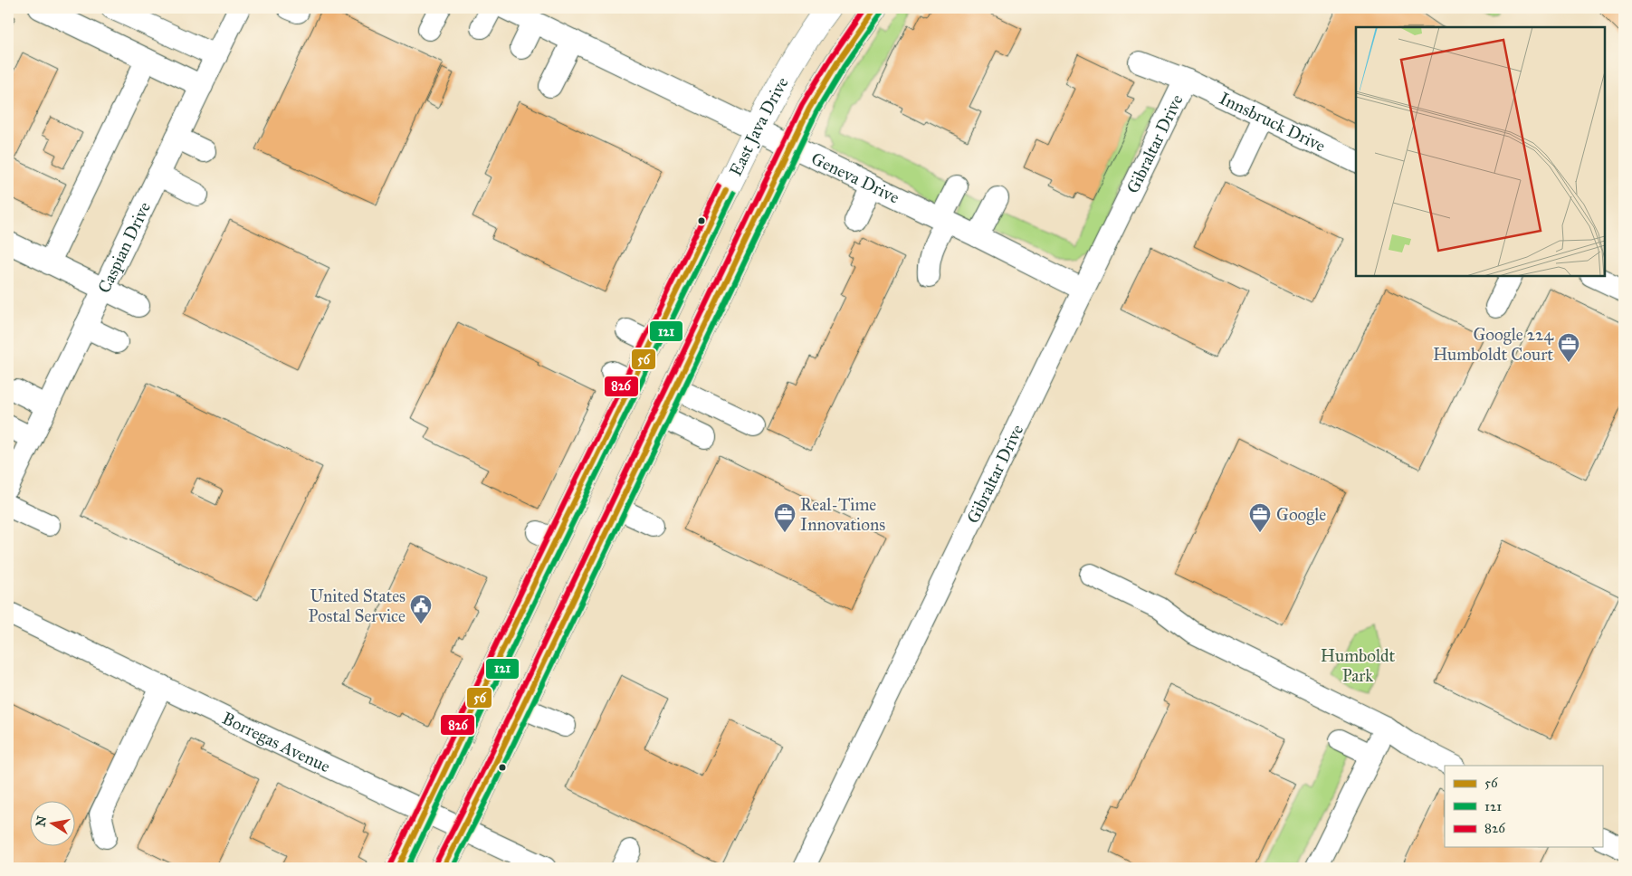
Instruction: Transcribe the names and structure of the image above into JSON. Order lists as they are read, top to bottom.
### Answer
{
  "streets": {
    "main road": ["East Java Drive"],
    "street": [
      "Innsbruck Drive",
      "Gibraltar Drive",
      "Geneva Drive",
      "Caspian Drive",
      "Borregas Avenue"
    ]
  },
  "crossings": [
    ["Innsbruck Drive", "Gibraltar Drive"],
    ["East Java Drive", "Geneva Drive"],
    ["East Java Drive", "Borregas Avenue"],
    ["Gibraltar Drive", "Geneva Drive"]
  ],
  "parks": ["Humboldt Park"],
  "places": {
    "office": ["Google 224 Humboldt Court", "Real-Time Innovations", "Google"],
    "public building": ["United States Postal Service"]
  },
  "lines": ["transit line 56", "transit line 826", "transit line 121"],
  "legend": ["56", "121", "826"],
  "north": "left"
}
